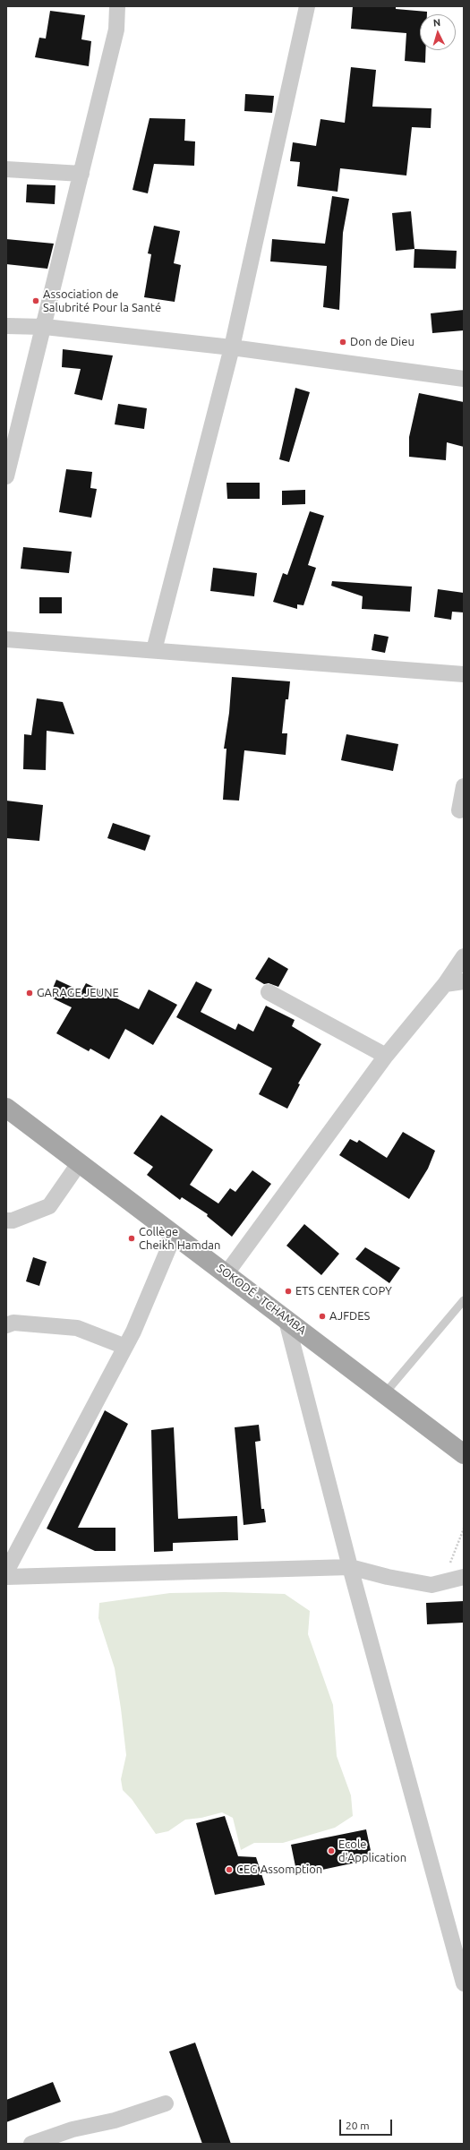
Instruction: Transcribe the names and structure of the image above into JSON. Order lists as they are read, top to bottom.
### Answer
{
  "streets": {
    "main road": ["SOKODÉ - TCHAMBA"]
  },
  "places": [
    "Association de Salubrité Pour la Santé",
    "Don de Dieu",
    "GARAGE JEUNE",
    "Collège Cheikh Hamdan",
    "ETS CENTER COPY",
    "AJFDES",
    "Ecole d'Application",
    "CEG Assomption"
  ],
  "scale_bar": "20 m",
  "north": "top"
}
